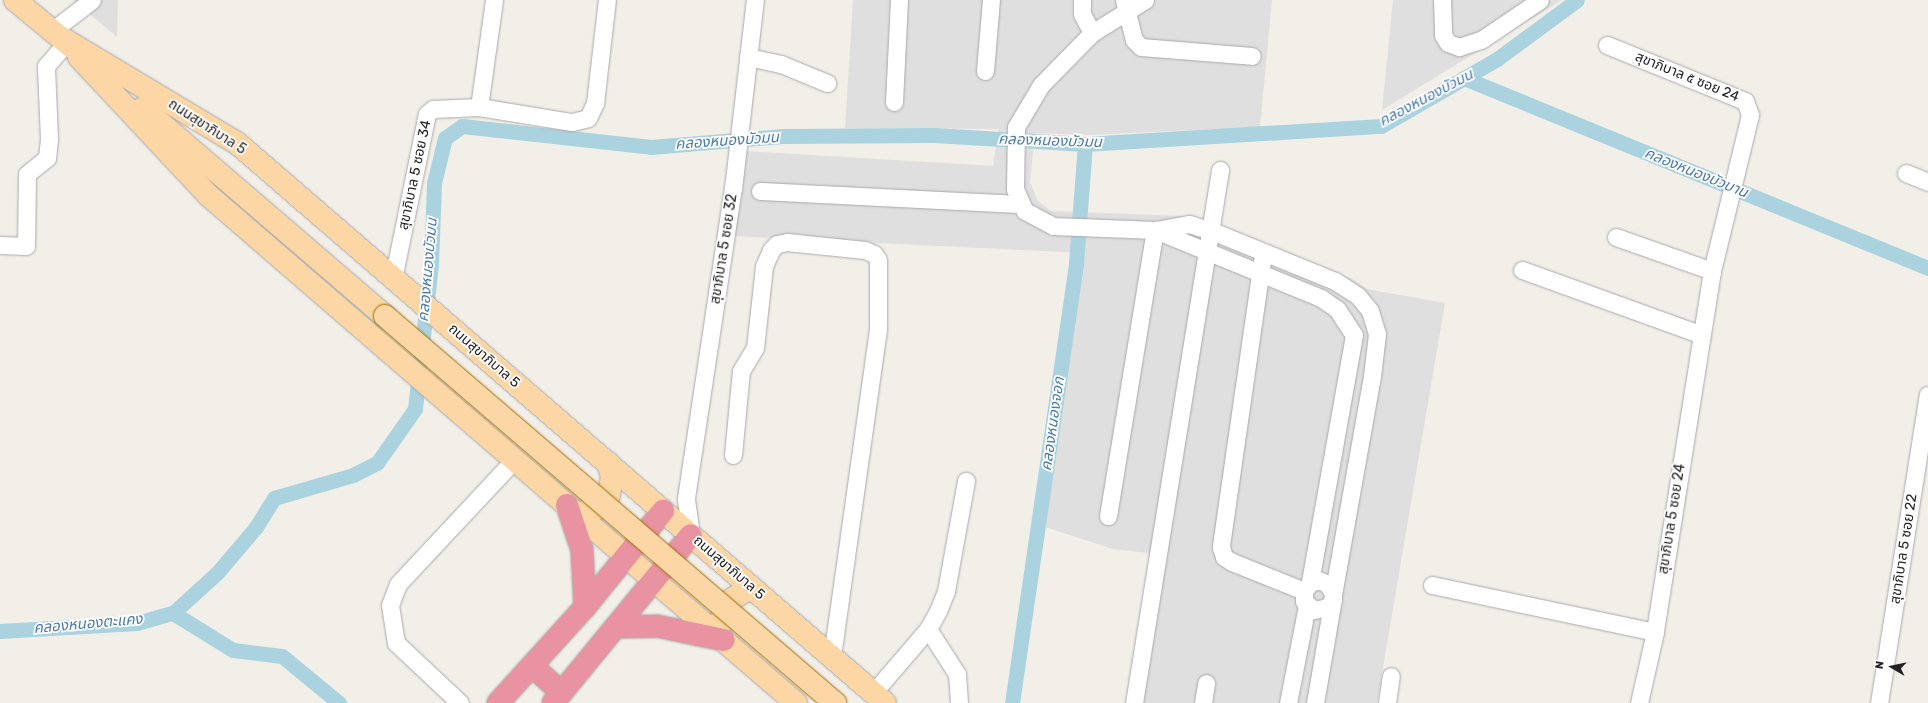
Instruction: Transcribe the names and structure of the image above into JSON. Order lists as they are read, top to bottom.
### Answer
{
  "streets": {
    "main road": ["ถนนสุขาภิบาล 5"],
    "street": [
      "สุขาภิบาล ๕ ซอย 24",
      "สุขาภิบาล 5 ซอย 34",
      "สุขาภิบาล 5 ซอย 32",
      "สุขาภิบาล 5 ซอย 24",
      "สุขาภิบาล 5 ซอย 22"
    ]
  },
  "crossings": [
    ["สุขาภิบาล ๕ ซอย 24", "สุขาภิบาล 5 ซอย 24"],
    ["ถนนสุขาภิบาล 5", "สุขาภิบาล 5 ซอย 34"],
    ["ถนนสุขาภิบาล 5", "สุขาภิบาล 5 ซอย 32"]
  ],
  "water": [
    "คลองหนองบัวมน",
    "คลองหนองบัวบาน",
    "คลองหนองจอก",
    "คลองหนองตะแคง"
  ],
  "north": "left"
}
